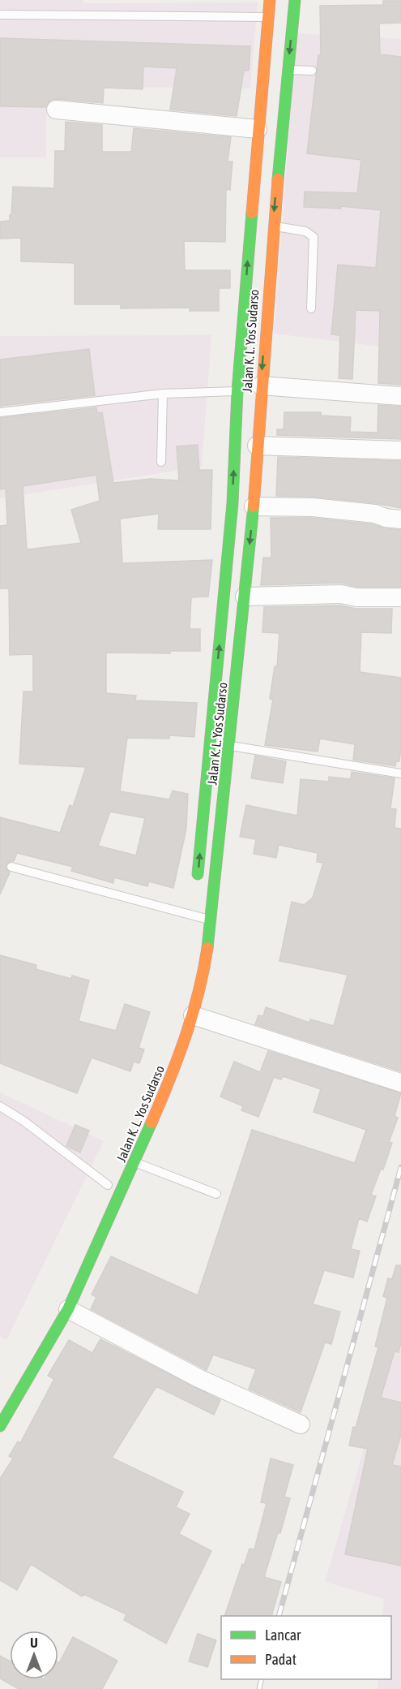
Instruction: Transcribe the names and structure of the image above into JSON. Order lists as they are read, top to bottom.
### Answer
{
  "streets": {
    "highway": ["Jalan K. L. Yos Sudarso"]
  },
  "legend": ["Lancar", "Padat"],
  "north": "top"
}
